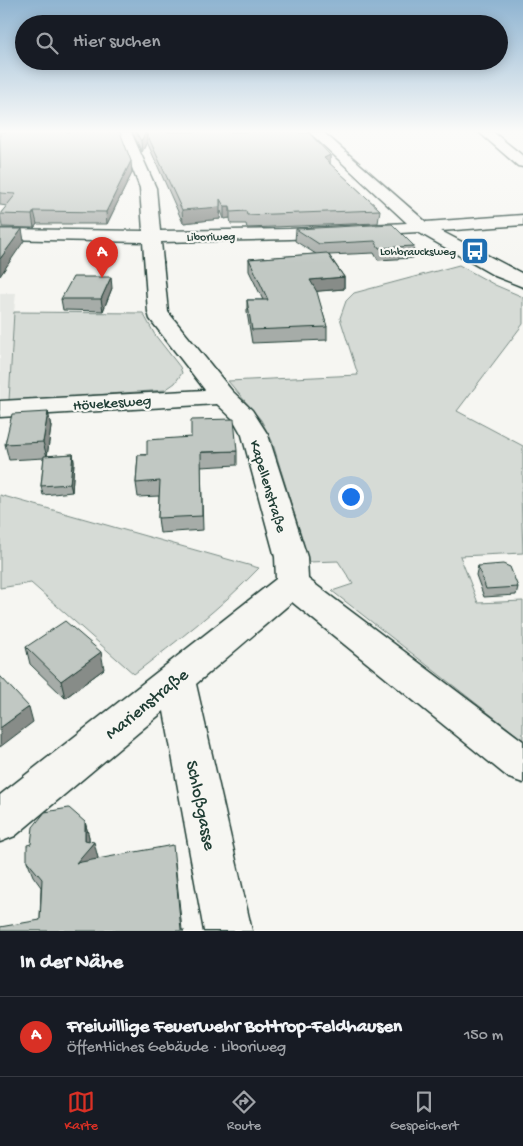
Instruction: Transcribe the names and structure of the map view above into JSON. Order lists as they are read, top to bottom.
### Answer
{
  "streets": {
    "street": [
      "Liboriweg",
      "Hövekesweg",
      "Kapellenstraße",
      "Marienstraße",
      "Schloßgasse"
    ]
  },
  "crossings": [
    ["Liboriweg", "Kapellenstraße"],
    ["Hövekesweg", "Kapellenstraße"],
    ["Kapellenstraße", "Marienstraße"],
    ["Marienstraße", "Schloßgasse"]
  ],
  "places": {
    "bus stop": ["Lohbraucksweg"]
  },
  "page": {
    "search": "Hier suchen",
    "pins": "A",
    "heading": "In der Nähe",
    "list": [
      {
        "mark": "A",
        "name": "Freiwillige Feuerwehr Bottrop-Feldhausen",
        "note": "Öffentliches Gebäude · Liboriweg",
        "value": "150 m"
      }
    ],
    "nav": ["Karte", "Route", "Gespeichert"]
  }
}
